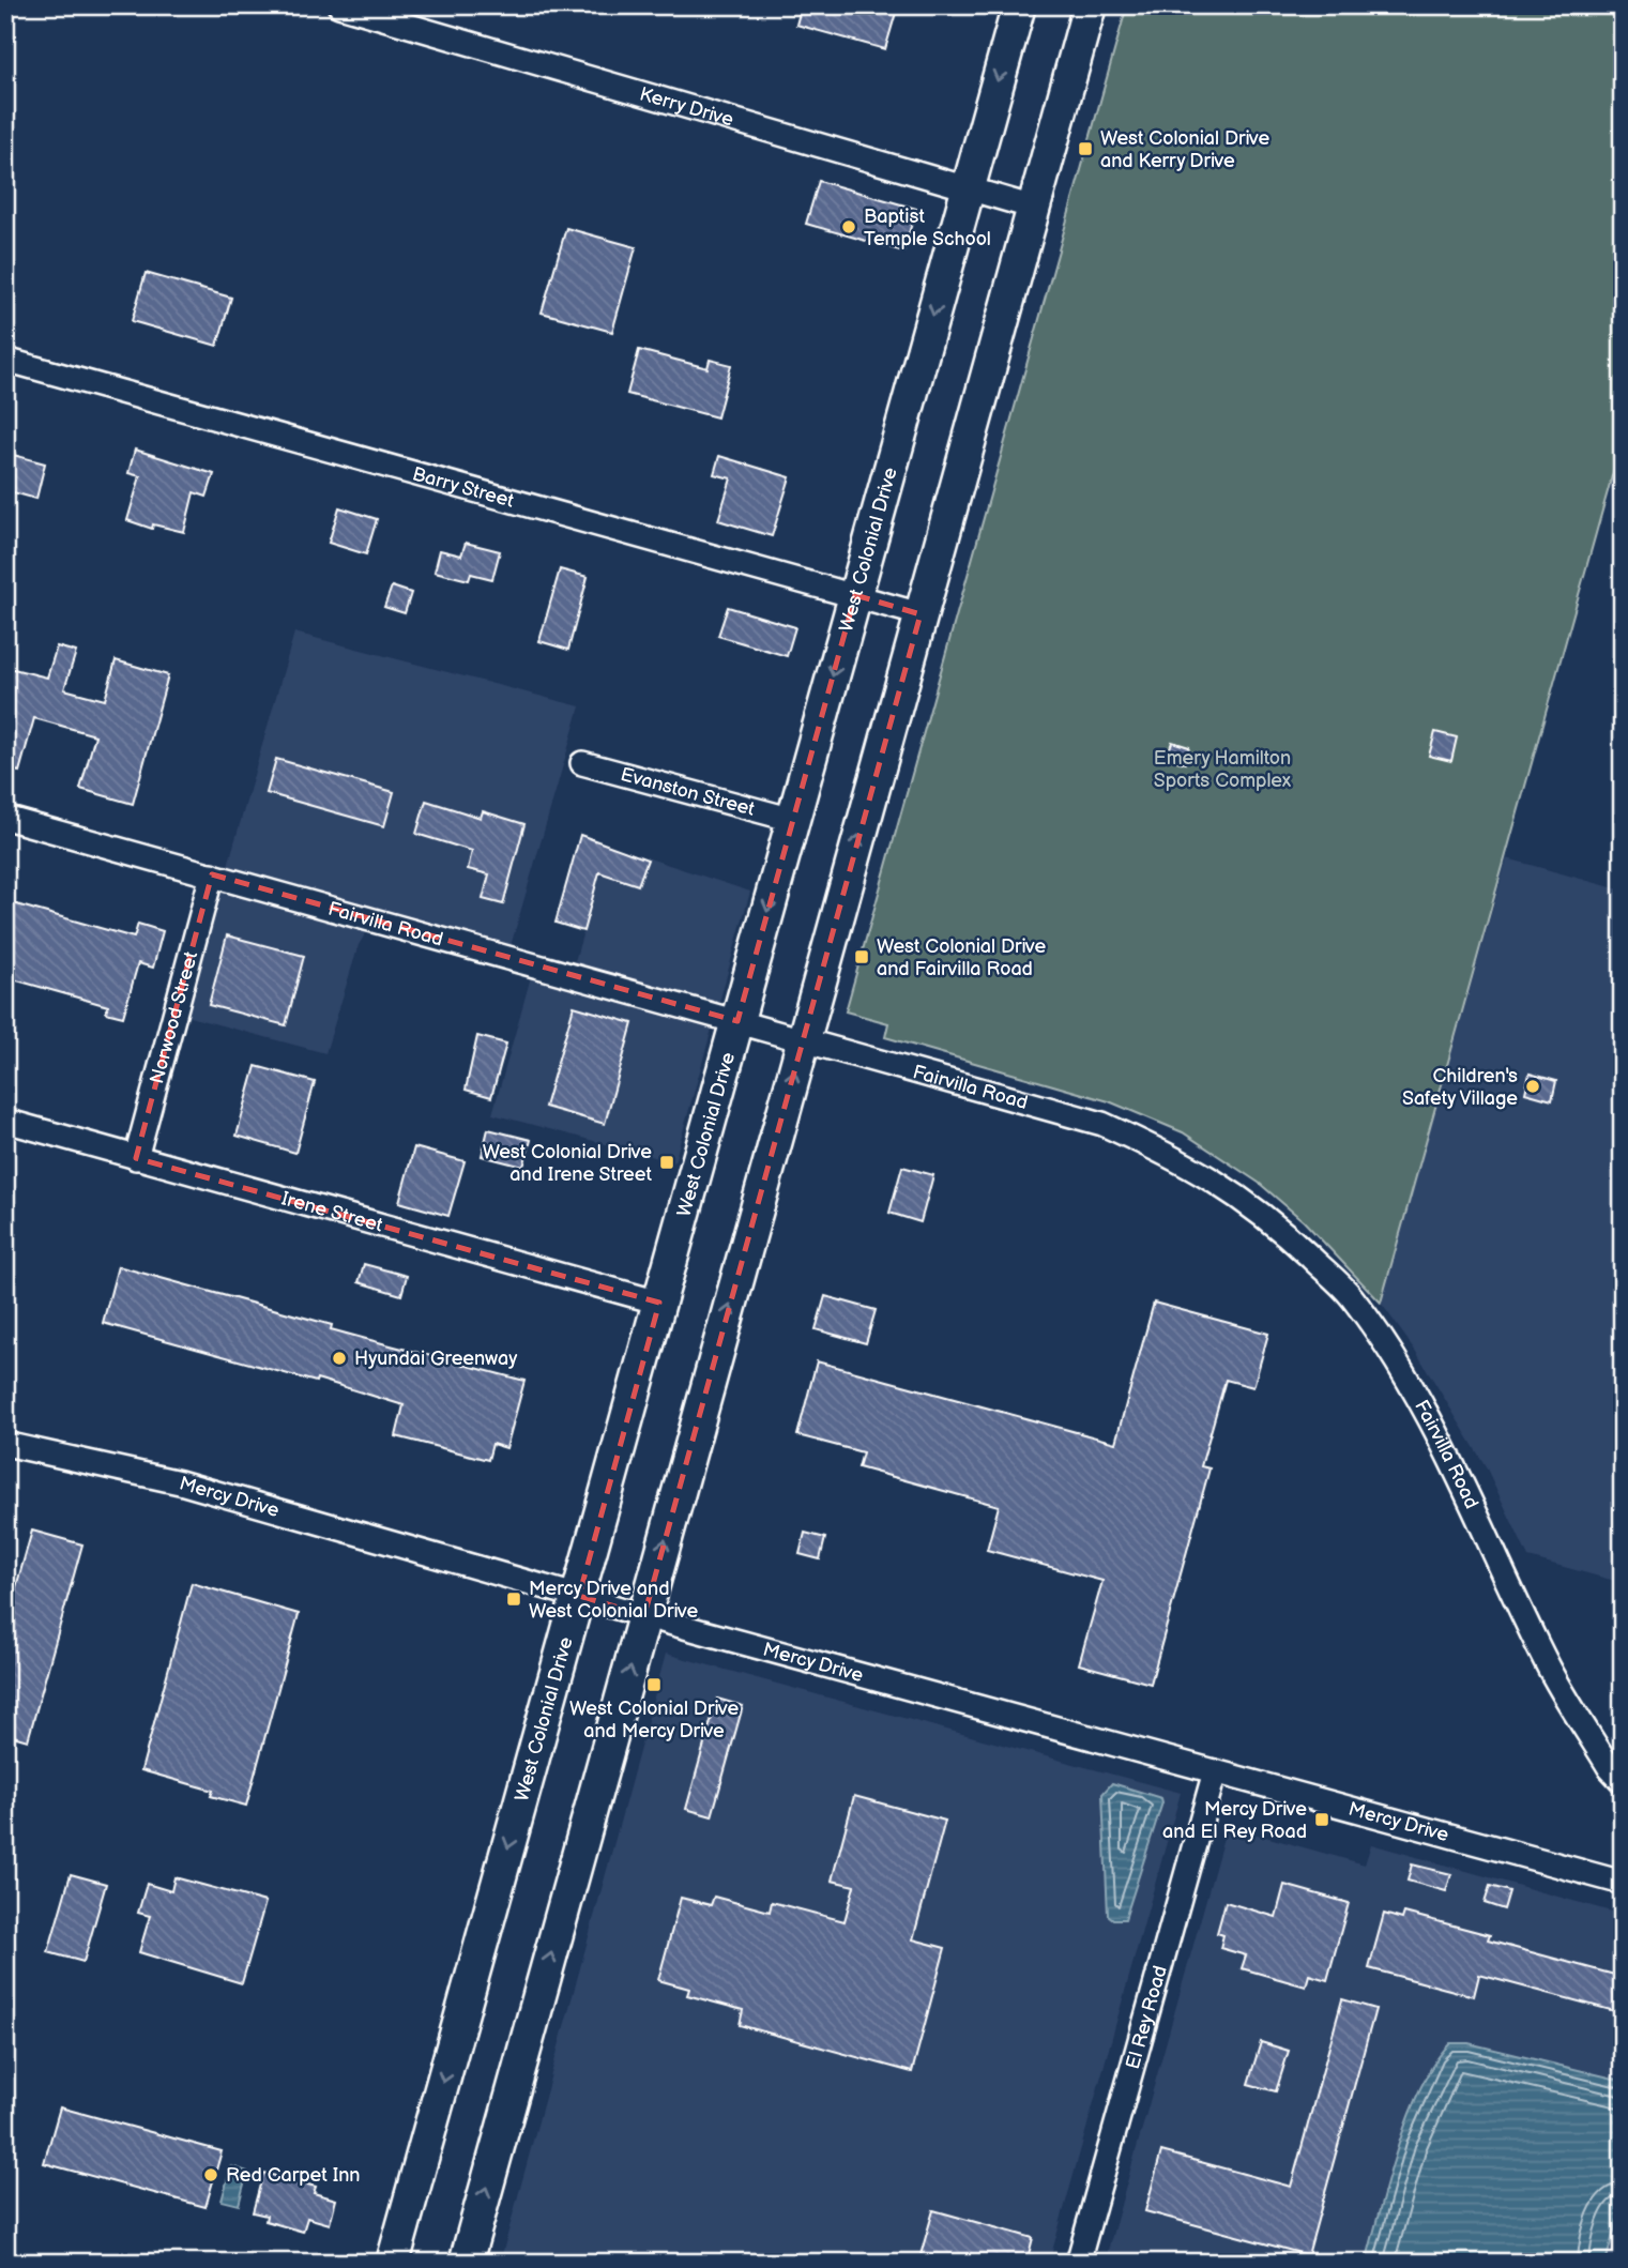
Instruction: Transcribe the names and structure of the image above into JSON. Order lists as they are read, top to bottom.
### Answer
{
  "streets": {
    "highway": ["West Colonial Drive"],
    "street": [
      "Kerry Drive",
      "Barry Street",
      "Evanston Street",
      "Fairvilla Road",
      "Norwood Street",
      "Irene Street",
      "Mercy Drive",
      "El Rey Road"
    ]
  },
  "crossings": [
    ["Kerry Drive", "West Colonial Drive"],
    ["Barry Street", "West Colonial Drive"],
    ["West Colonial Drive", "Evanston Street"],
    ["West Colonial Drive", "Fairvilla Road"],
    ["West Colonial Drive", "Irene Street"],
    ["West Colonial Drive", "Mercy Drive"],
    ["Fairvilla Road", "Norwood Street"],
    ["Norwood Street", "Irene Street"],
    ["Mercy Drive", "El Rey Road"]
  ],
  "parks": ["Emery Hamilton Sports Complex"],
  "places": {
    "transit": [
      "West Colonial Drive and Kerry Drive",
      "West Colonial Drive and Fairvilla Road",
      "West Colonial Drive and Irene Street",
      "Mercy Drive and West Colonial Drive",
      "West Colonial Drive and Mercy Drive",
      "Mercy Drive and El Rey Road"
    ],
    "other": [
      "Baptist Temple School",
      "Children's Safety Village",
      "Hyundai Greenway",
      "Red Carpet Inn"
    ]
  }
}
